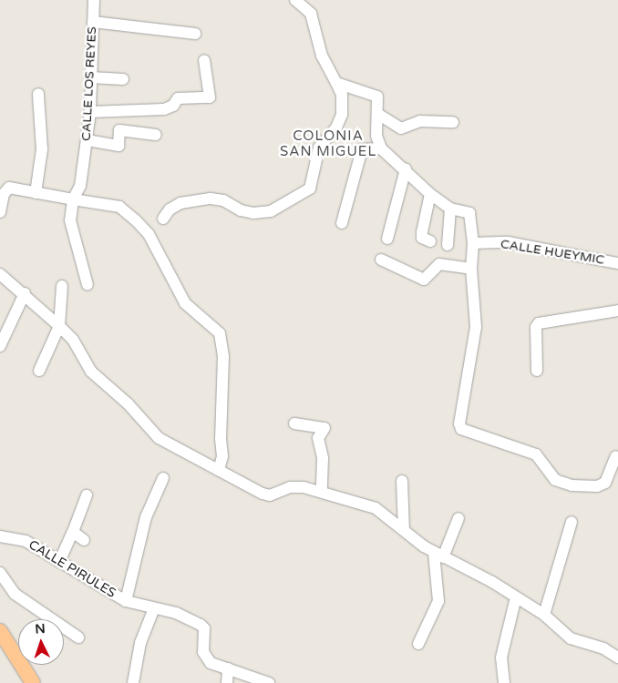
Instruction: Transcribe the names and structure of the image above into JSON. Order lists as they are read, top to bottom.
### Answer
{
  "streets": {
    "street": ["CALLE LOS REYES", "CALLE HUEYMIC", "CALLE PIRULES"]
  },
  "districts": ["COLONIA SAN MIGUEL"],
  "north": "top"
}
